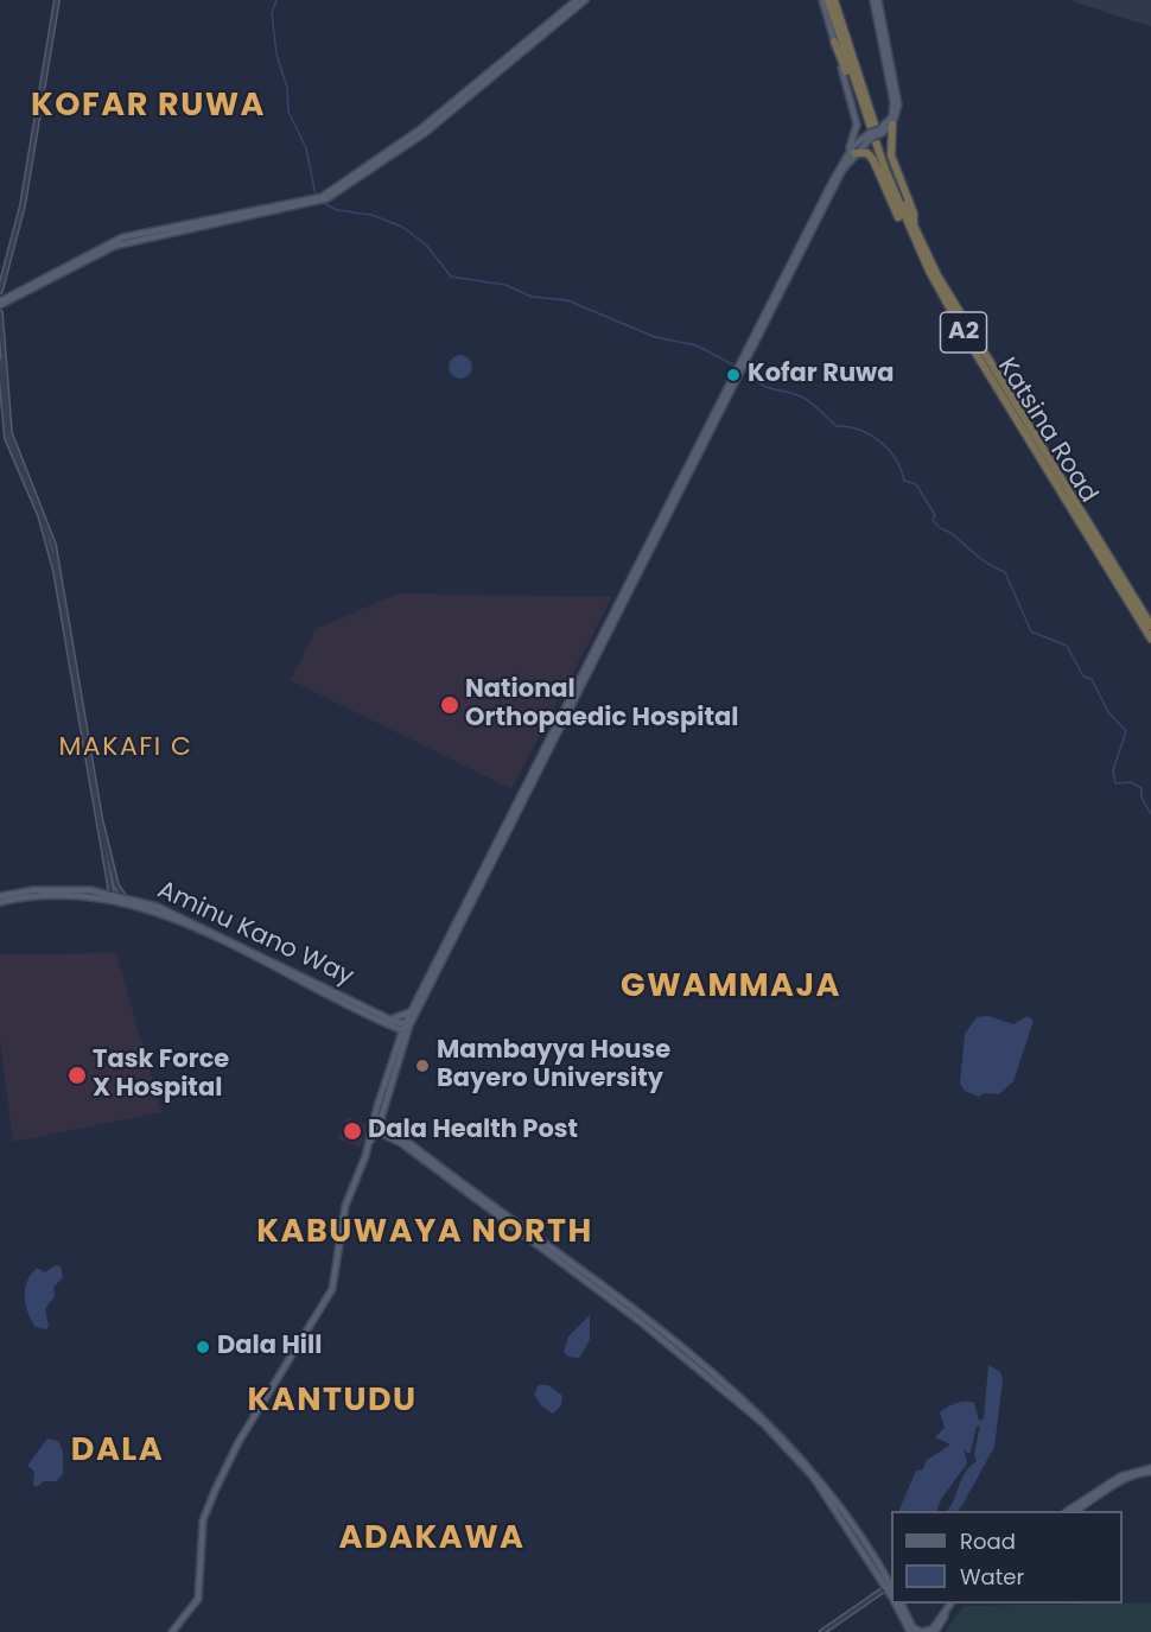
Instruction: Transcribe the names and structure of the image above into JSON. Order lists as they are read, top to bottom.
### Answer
{
  "streets": {
    "highway": ["A2", "Katsina Road"],
    "main road": ["Aminu Kano Way"]
  },
  "districts": [
    "KOFAR RUWA",
    "MAKAFI C",
    "GWAMMAJA",
    "KABUWAYA NORTH",
    "KANTUDU",
    "DALA",
    "ADAKAWA"
  ],
  "places": [
    "Kofar Ruwa",
    "National Orthopaedic Hospital",
    "Mambayya House Bayero University",
    "Task Force X Hospital",
    "Dala Health Post",
    "Dala Hill"
  ],
  "legend": ["Road", "Water"]
}
